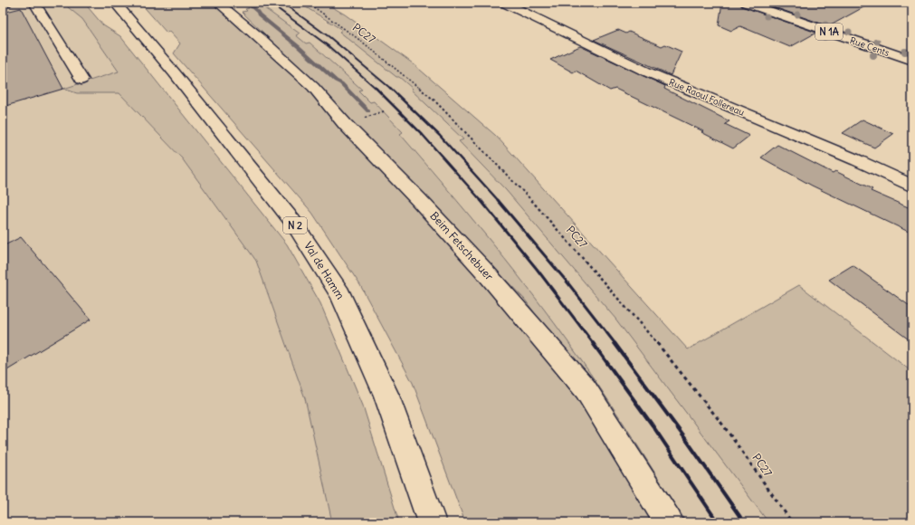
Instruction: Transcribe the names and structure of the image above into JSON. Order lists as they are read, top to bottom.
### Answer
{
  "streets": {
    "main road": [
      "N 1A",
      "Rue Cents",
      "Rue Raoul Follereau",
      "N 2",
      "Beim Fetschebuer",
      "Val de Hamm"
    ],
    "path": ["PC27"]
  }
}
